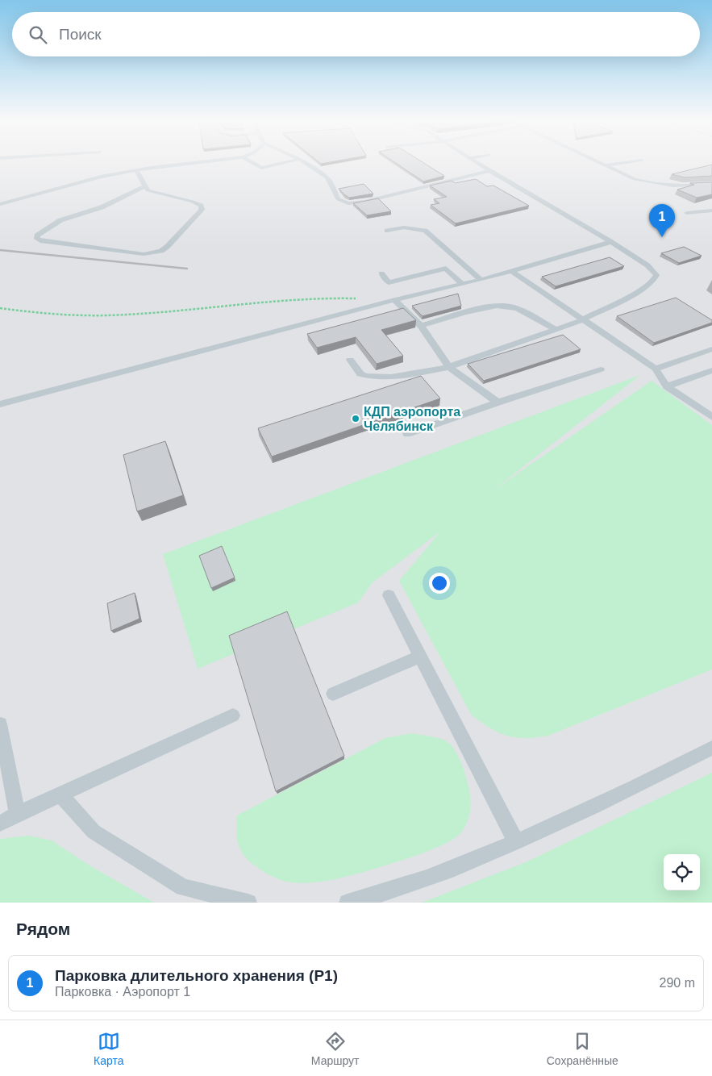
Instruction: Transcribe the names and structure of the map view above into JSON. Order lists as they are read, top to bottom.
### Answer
{
  "places": ["КДП аэропорта Челябинск"],
  "page": {
    "search": "Поиск",
    "pins": "1",
    "heading": "Рядом",
    "list": [
      {
        "mark": "1",
        "name": "Парковка длительного хранения (P1)",
        "note": "Парковка · Аэропорт 1",
        "value": "290 m"
      }
    ],
    "nav": ["Карта", "Маршрут", "Сохранённые"]
  }
}
